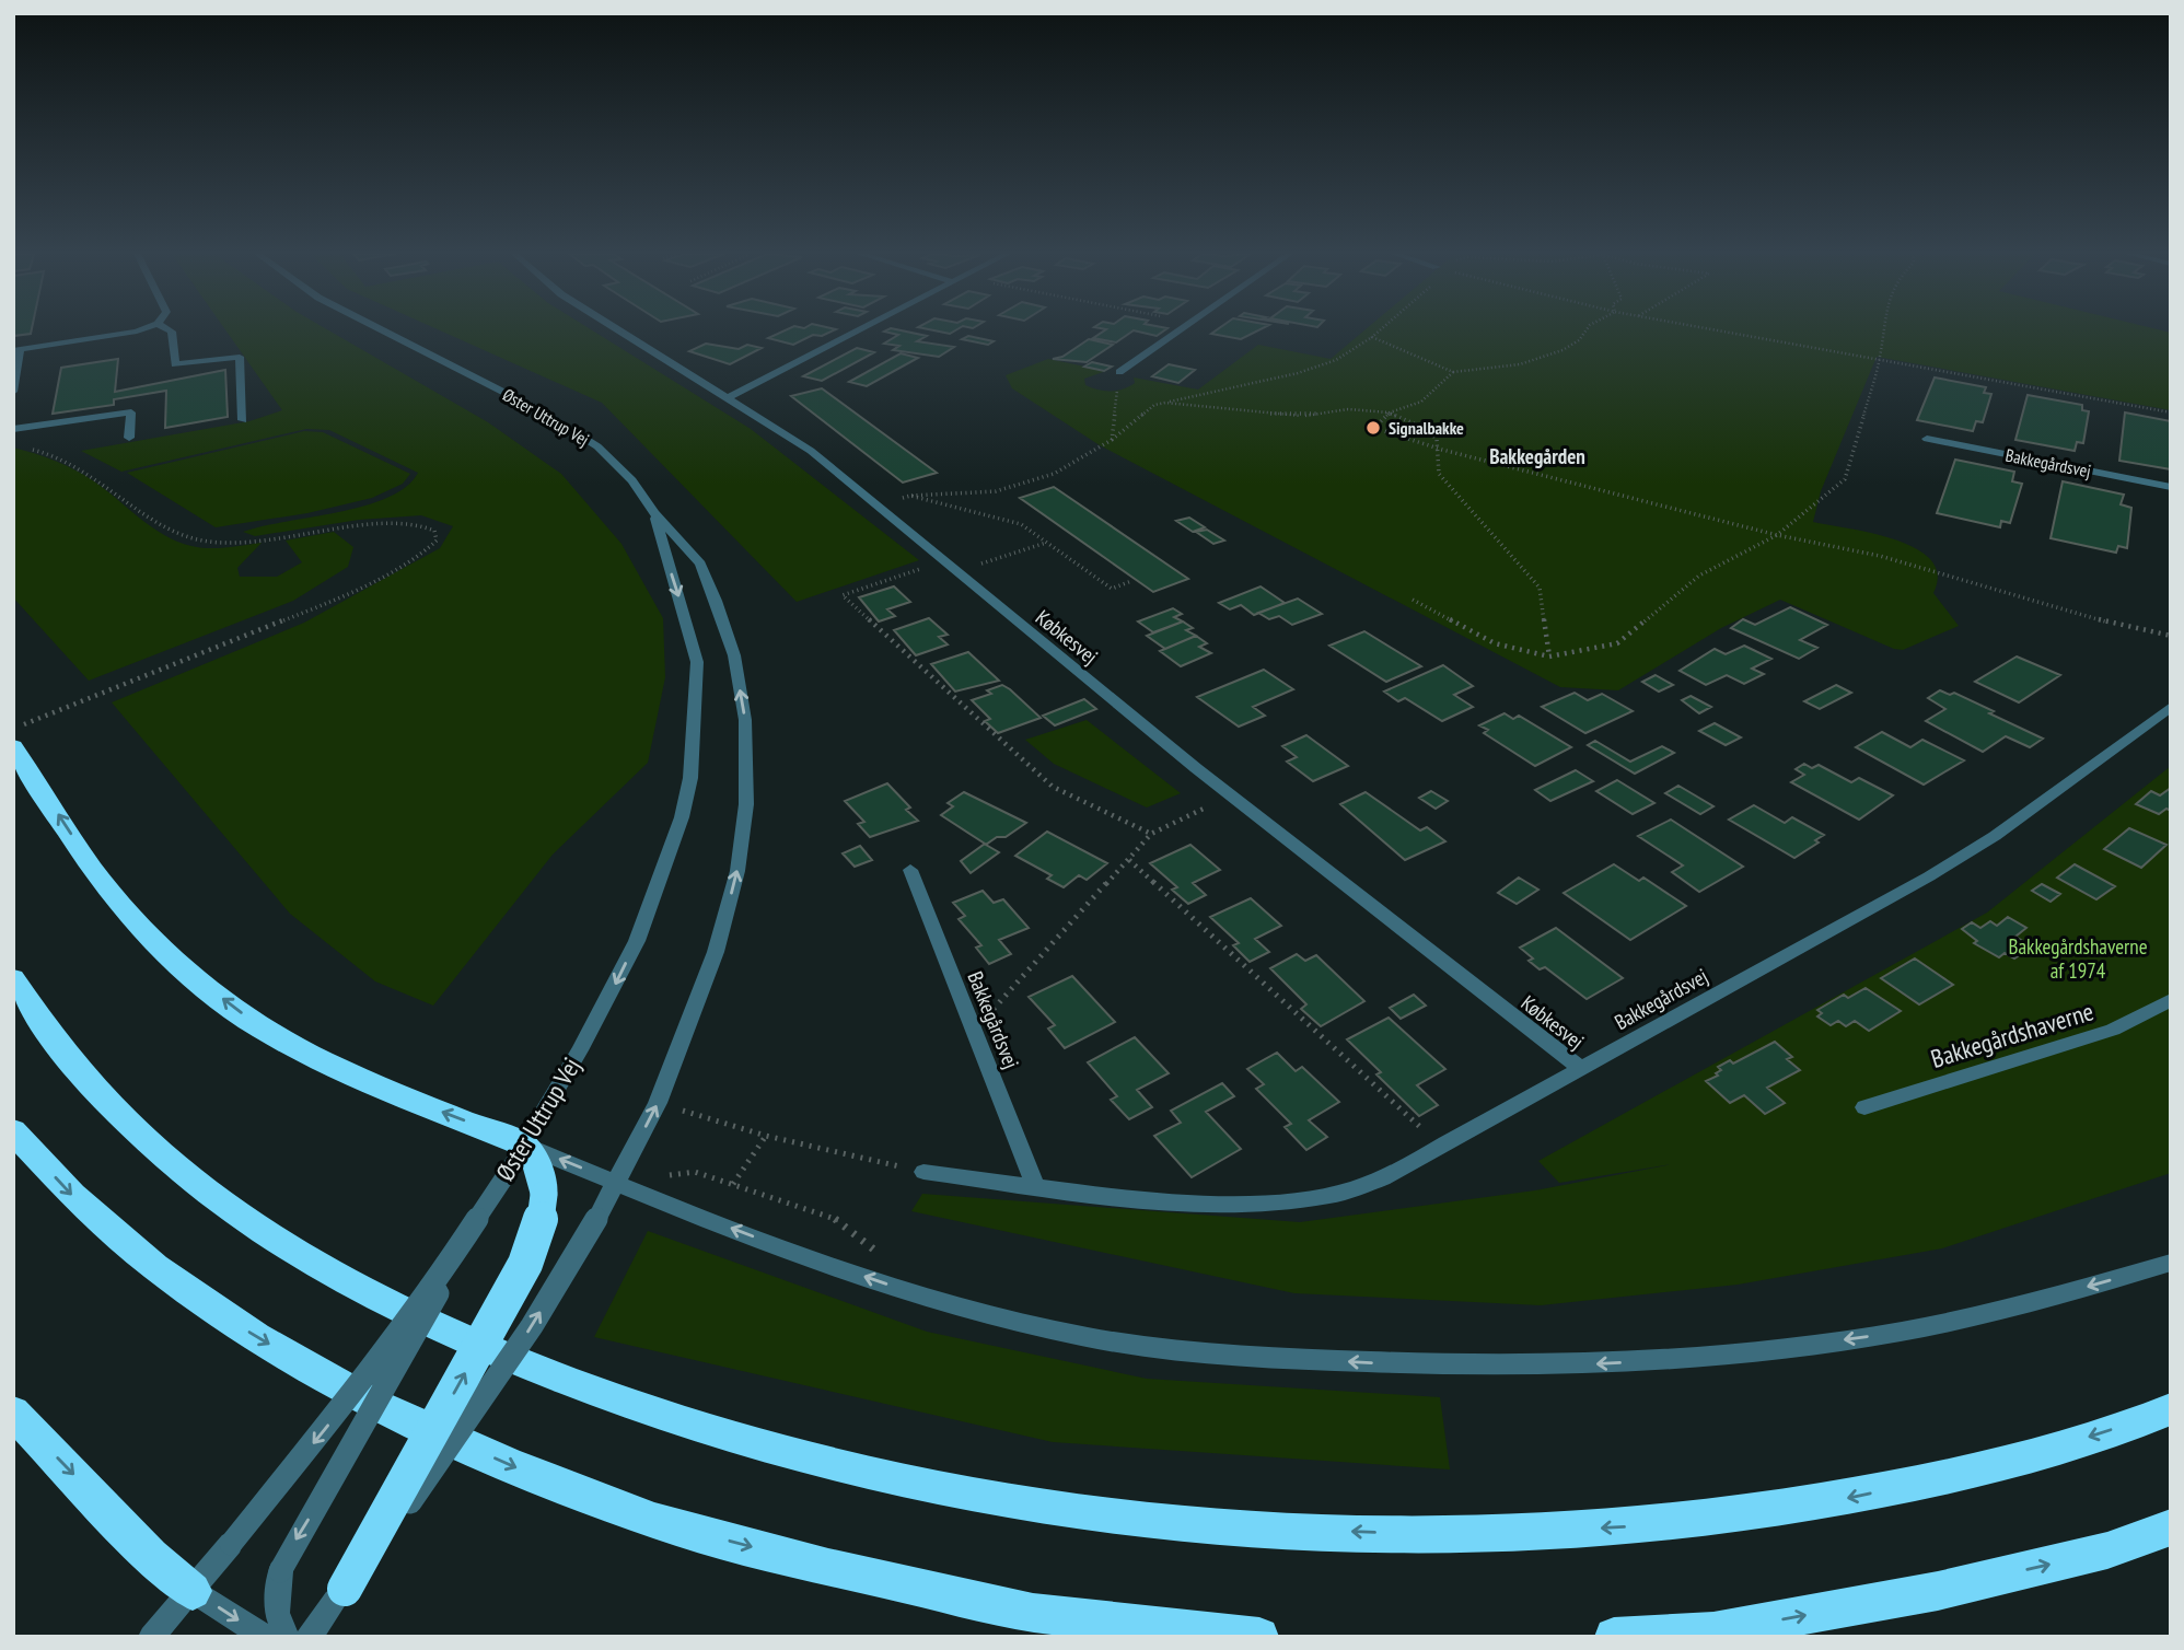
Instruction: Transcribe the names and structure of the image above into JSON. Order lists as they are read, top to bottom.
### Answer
{
  "streets": {
    "street": [
      "Øster Uttrup Vej",
      "Bakkegårdsvej",
      "Købkesvej",
      "Bakkegårdshaverne"
    ]
  },
  "crossings": [
    ["Bakkegårdsvej", "Købkesvej"]
  ],
  "districts": ["Bakkegården"],
  "parks": ["Bakkegårdshaverne af 1974"],
  "places": ["Signalbakke"]
}
